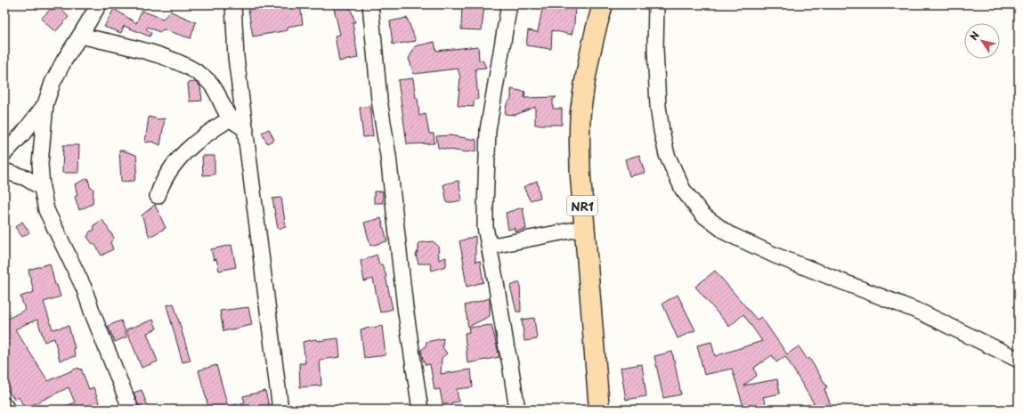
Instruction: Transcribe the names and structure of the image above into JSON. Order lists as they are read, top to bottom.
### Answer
{
  "streets": {
    "highway": ["NR1"]
  },
  "north": "top left"
}
